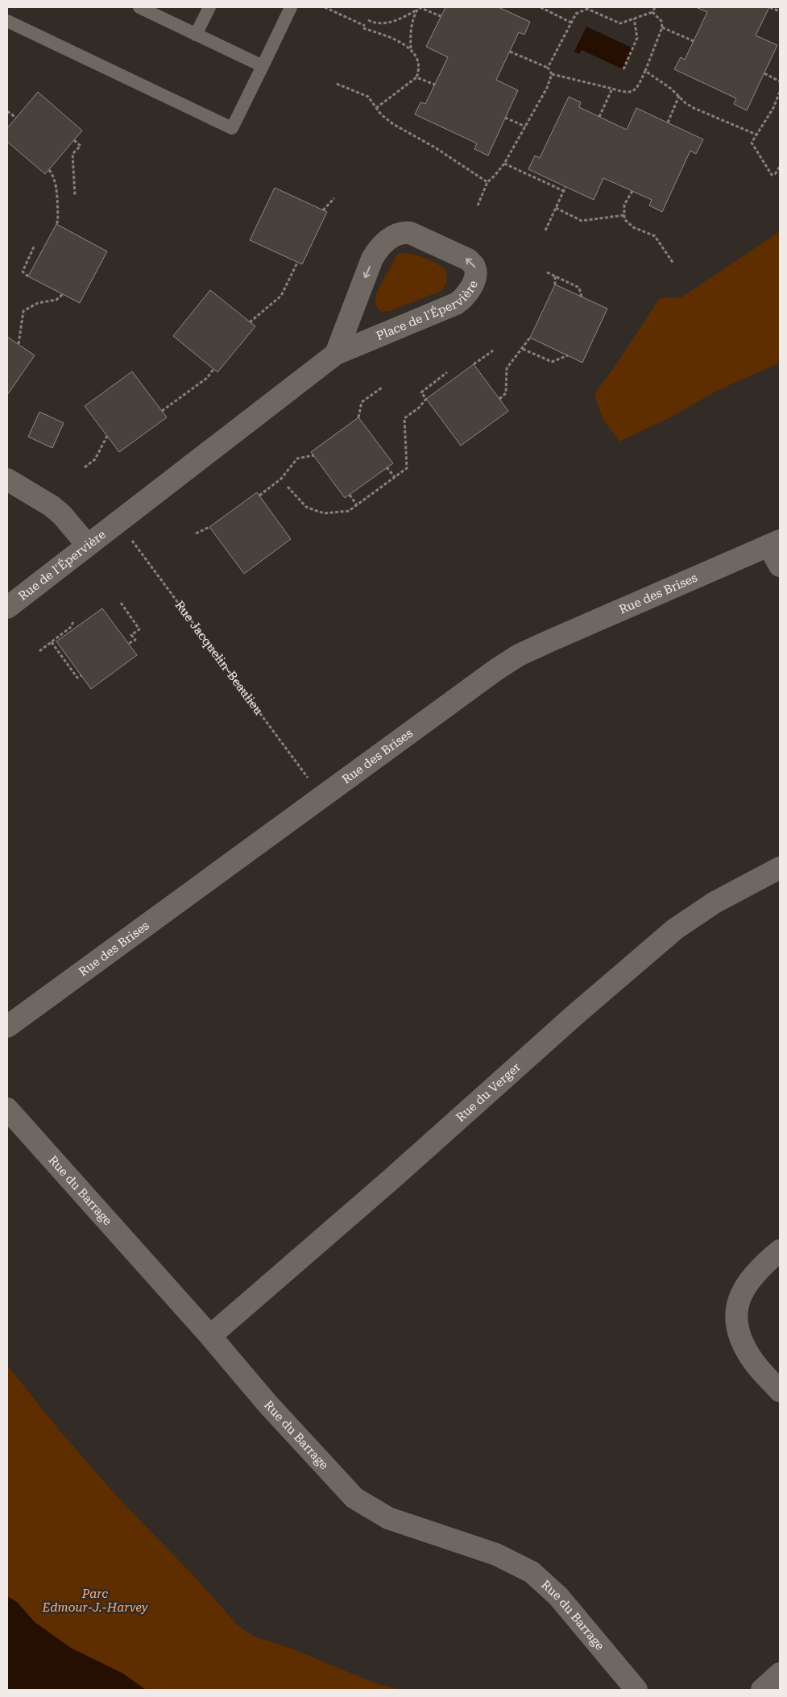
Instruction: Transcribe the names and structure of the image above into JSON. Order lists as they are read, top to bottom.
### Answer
{
  "streets": {
    "street": [
      "Place de l'Épervière",
      "Rue de l'Épervière",
      "Rue des Brises",
      "Rue du Verger",
      "Rue du Barrage"
    ],
    "path": ["Rue Jacquelin-Beaulieu"]
  },
  "crossings": [
    ["Place de l'Épervière", "Rue de l'Épervière"],
    ["Place de l'Épervière", "Rue Jacquelin-Beaulieu"],
    ["Rue de l'Épervière", "Rue Jacquelin-Beaulieu"],
    ["Rue du Verger", "Rue du Barrage"]
  ],
  "parks": ["Parc Edmour-J.-Harvey"]
}
